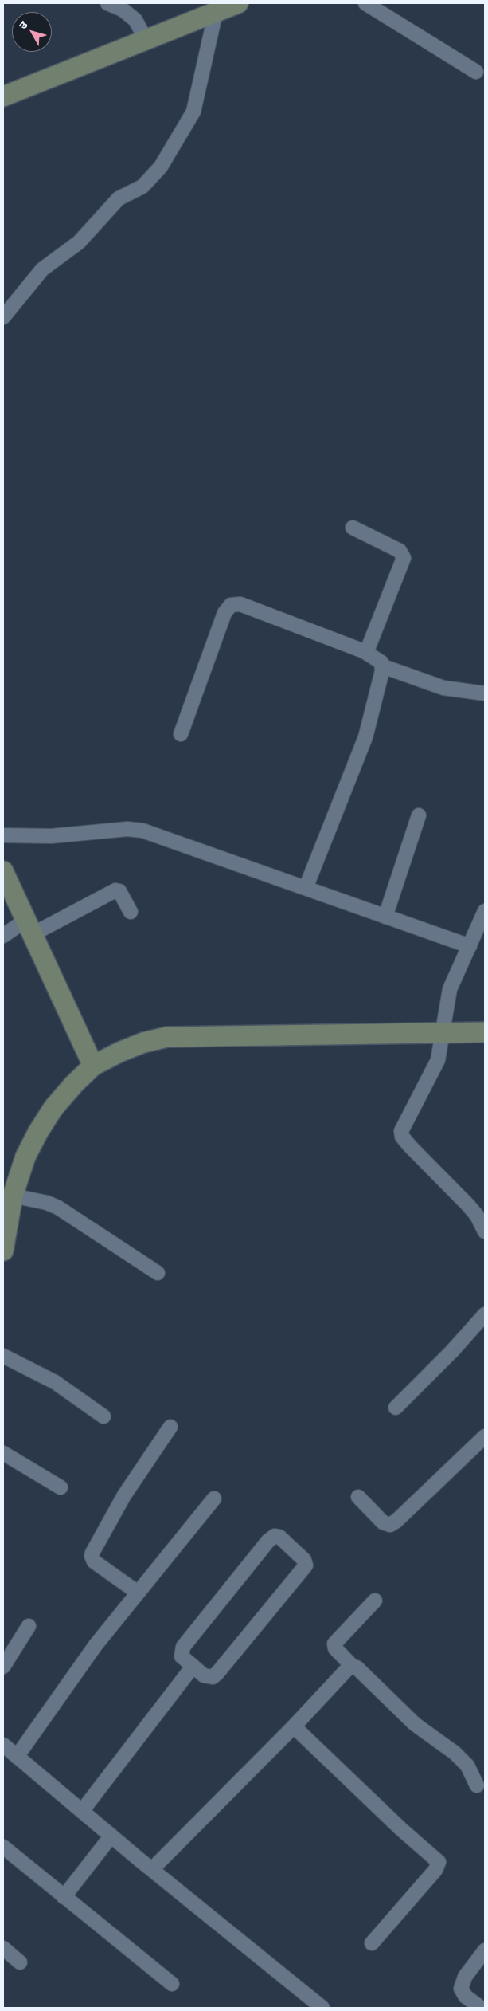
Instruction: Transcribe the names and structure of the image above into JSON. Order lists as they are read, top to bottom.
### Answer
{
  "north": "top left"
}
